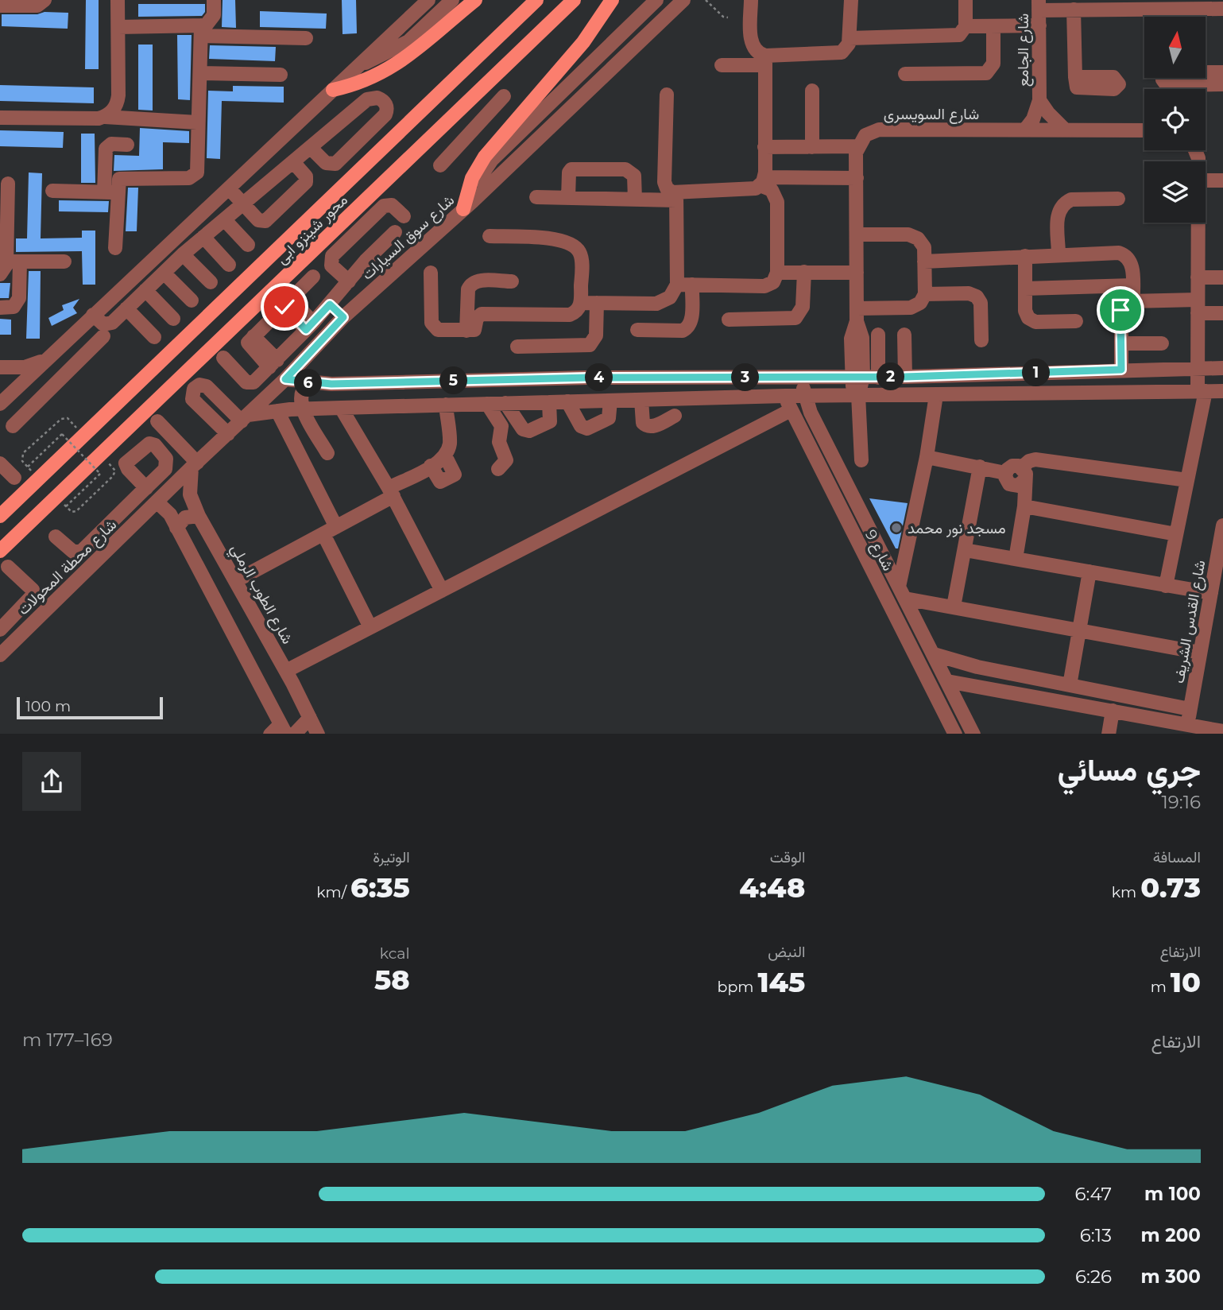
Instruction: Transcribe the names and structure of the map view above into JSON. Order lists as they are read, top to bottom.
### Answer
{
  "streets": {
    "main road": ["محور شينزو ابى"],
    "street": [
      "شارع الجامع",
      "شارع السويسرى",
      "شارع سوق السيارات",
      "شارع 9",
      "شارع محطة المحولات",
      "شارع الطوب الرملي",
      "شارع القدس الشريف"
    ]
  },
  "crossings": [
    ["شارع الجامع", "شارع السويسرى"],
    ["شارع سوق السيارات", "شارع محطة المحولات"],
    ["شارع سوق السيارات", "شارع الطوب الرملي"]
  ],
  "places": ["مسجد نور محمد"],
  "scale_bar": "100 m",
  "north": "top",
  "page": {
    "pins": [
      "1",
      "2",
      "3",
      "4",
      "5",
      "6"
    ],
    "scale": "100 m",
    "heading": ["جري مسائي", "19:16"],
    "stats": [
      ["المسافة", "0.73 km"],
      ["الوقت", "4:48"],
      ["الوتيرة", "6:35 /km"],
      ["الارتفاع", "10 m"],
      ["النبض", "145 bpm"],
      ["kcal", "58"]
    ],
    "chart": ["الارتفاع", "169–177 m"],
    "list": [
      {
        "name": "100 m",
        "note": "6:47"
      },
      {
        "name": "200 m",
        "note": "6:13"
      },
      {
        "name": "300 m",
        "note": "6:26"
      }
    ]
  }
}
